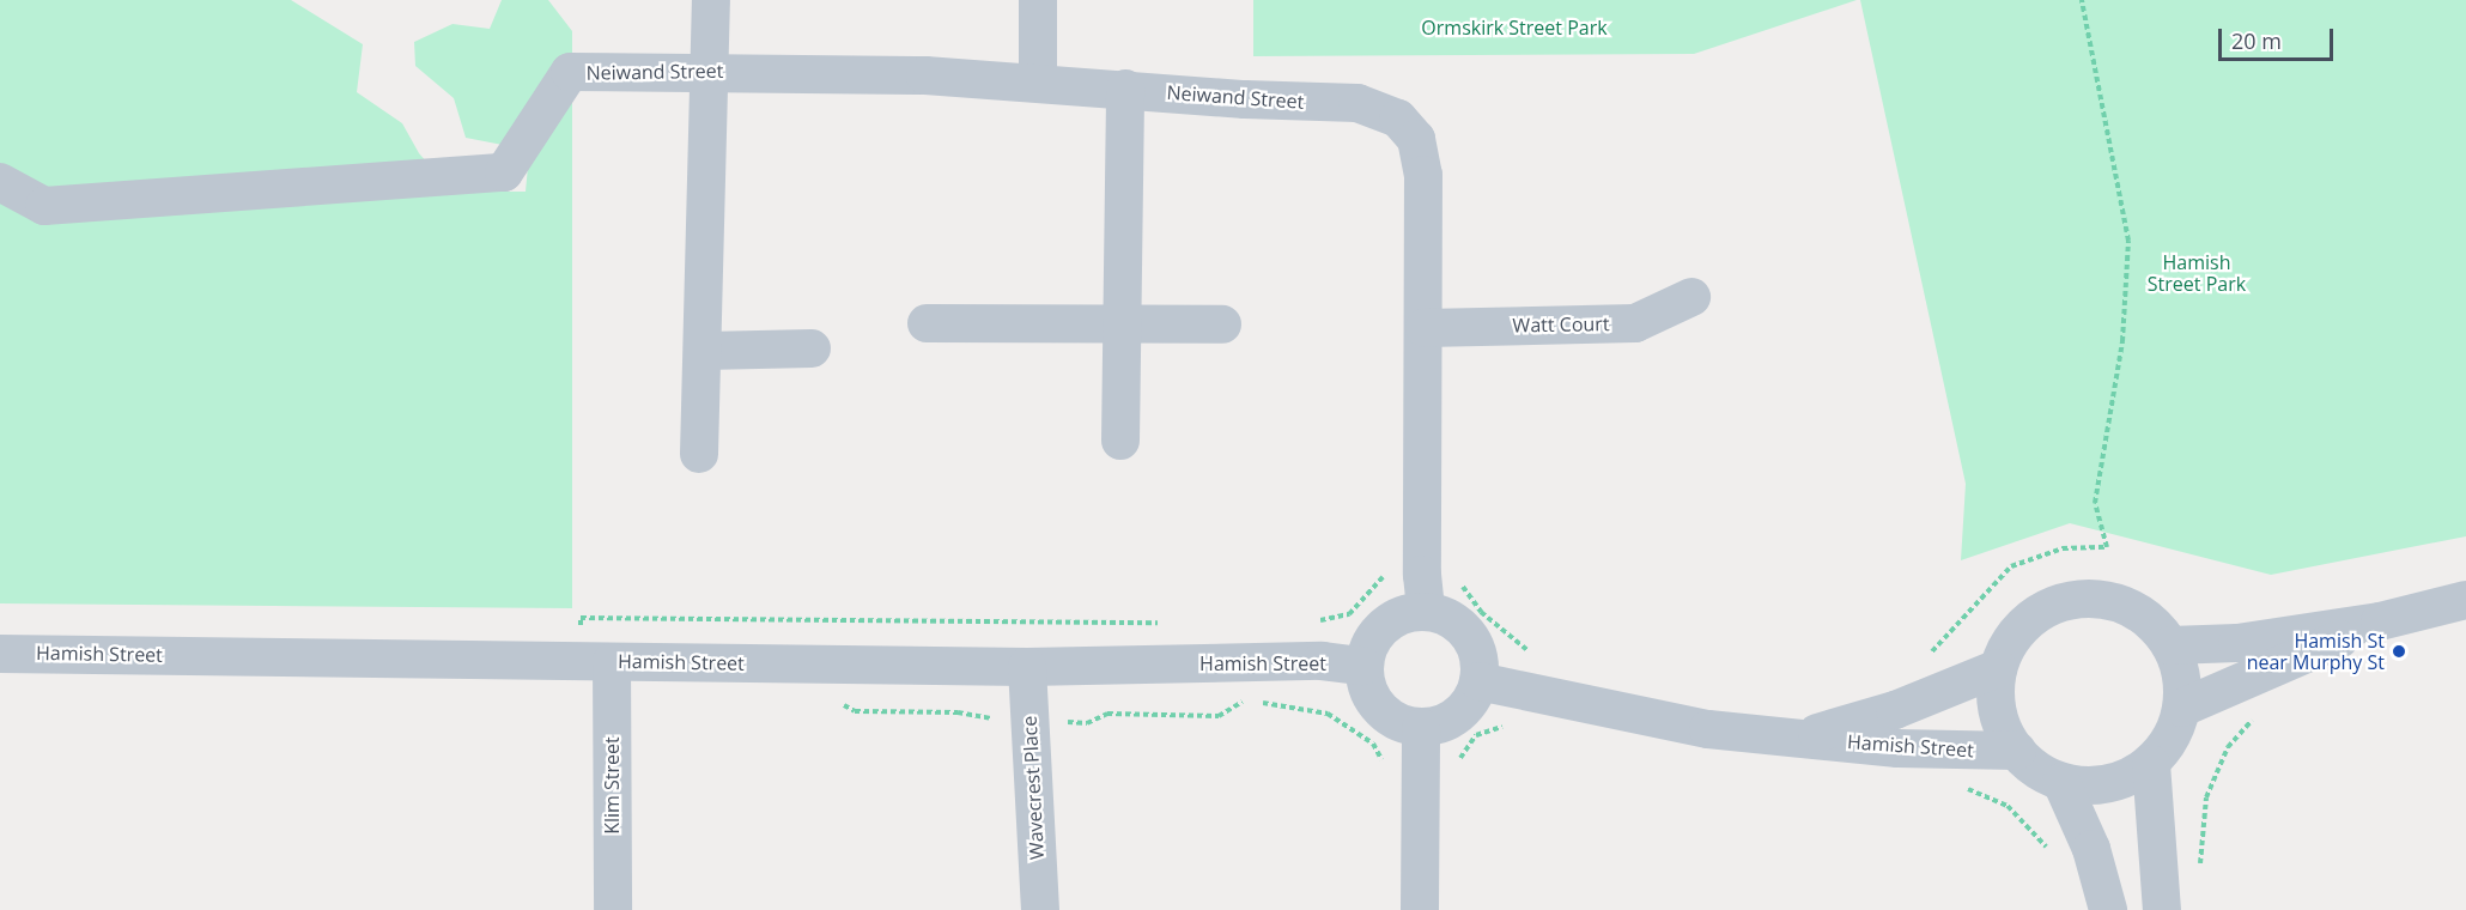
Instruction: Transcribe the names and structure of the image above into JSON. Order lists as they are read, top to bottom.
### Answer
{
  "streets": {
    "street": [
      "Neiwand Street",
      "Watt Court",
      "Hamish Street",
      "Klim Street",
      "Wavecrest Place"
    ]
  },
  "crossings": [
    ["Neiwand Street", "Watt Court"],
    ["Neiwand Street", "Hamish Street"],
    ["Hamish Street", "Klim Street"],
    ["Hamish Street", "Wavecrest Place"]
  ],
  "parks": ["Ormskirk Street Park", "Hamish Street Park"],
  "places": ["Hamish St near Murphy St"],
  "scale_bar": "20 m"
}
